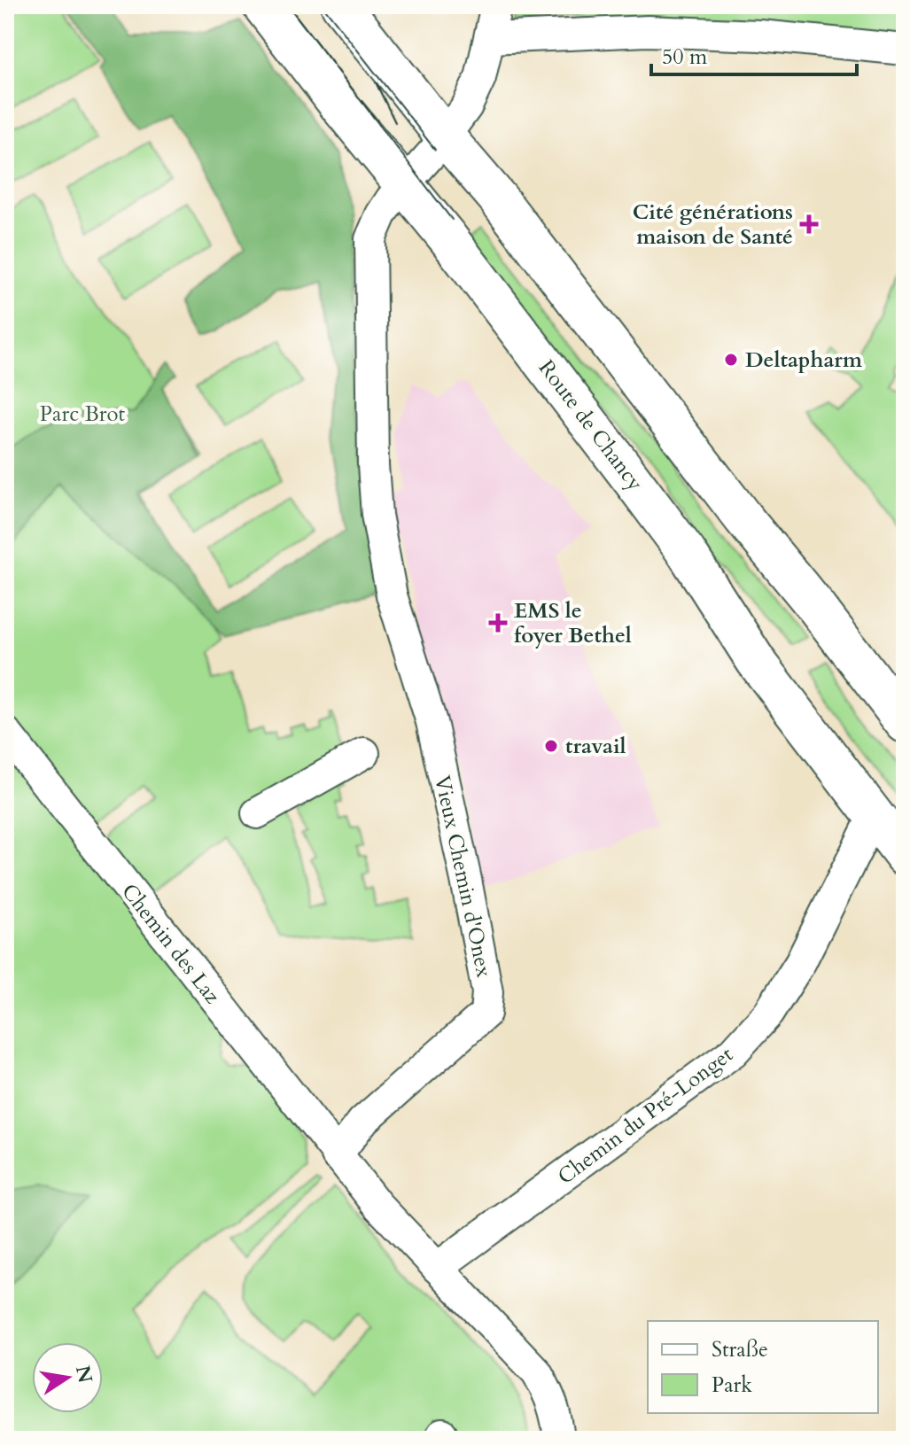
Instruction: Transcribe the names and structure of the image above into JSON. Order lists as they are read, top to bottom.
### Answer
{
  "streets": {
    "main road": ["Route de Chancy"],
    "street": ["Vieux Chemin d'Onex", "Chemin des Laz", "Chemin du Pré-Longet"]
  },
  "crossings": [
    ["Route de Chancy", "Vieux Chemin d'Onex"],
    ["Route de Chancy", "Chemin du Pré-Longet"],
    ["Vieux Chemin d'Onex", "Chemin des Laz"]
  ],
  "parks": ["Parc Brot"],
  "places": {
    "health": ["Cité générations maison de Santé", "EMS le foyer Bethel"],
    "other": ["Deltapharm", "travail"]
  },
  "legend": ["Straße", "Park"],
  "scale_bar": "50 m",
  "north": "right"
}
